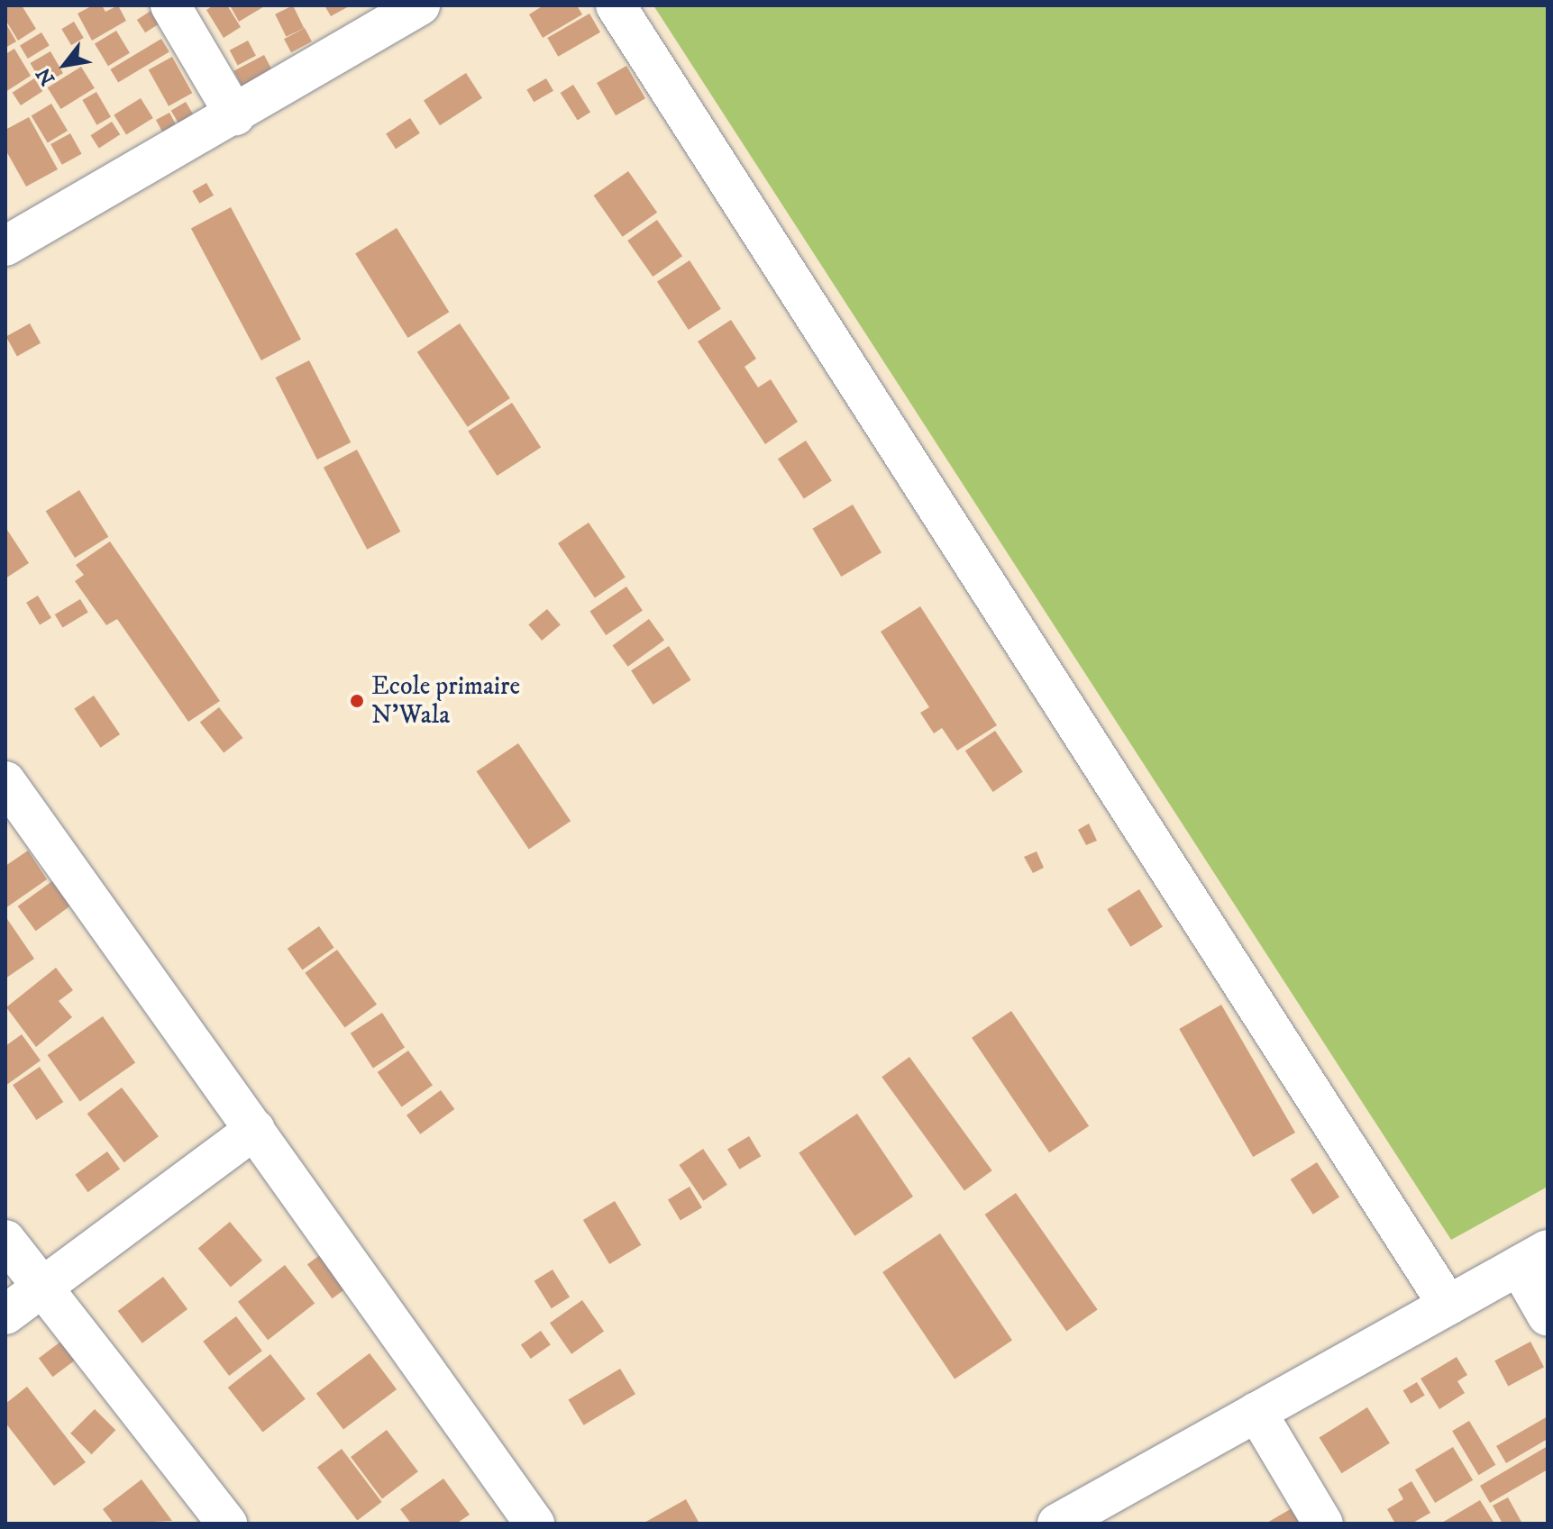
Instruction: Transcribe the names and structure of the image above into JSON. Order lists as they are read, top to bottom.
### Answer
{
  "places": ["Ecole primaire N'Wala"],
  "north": "bottom left"
}
